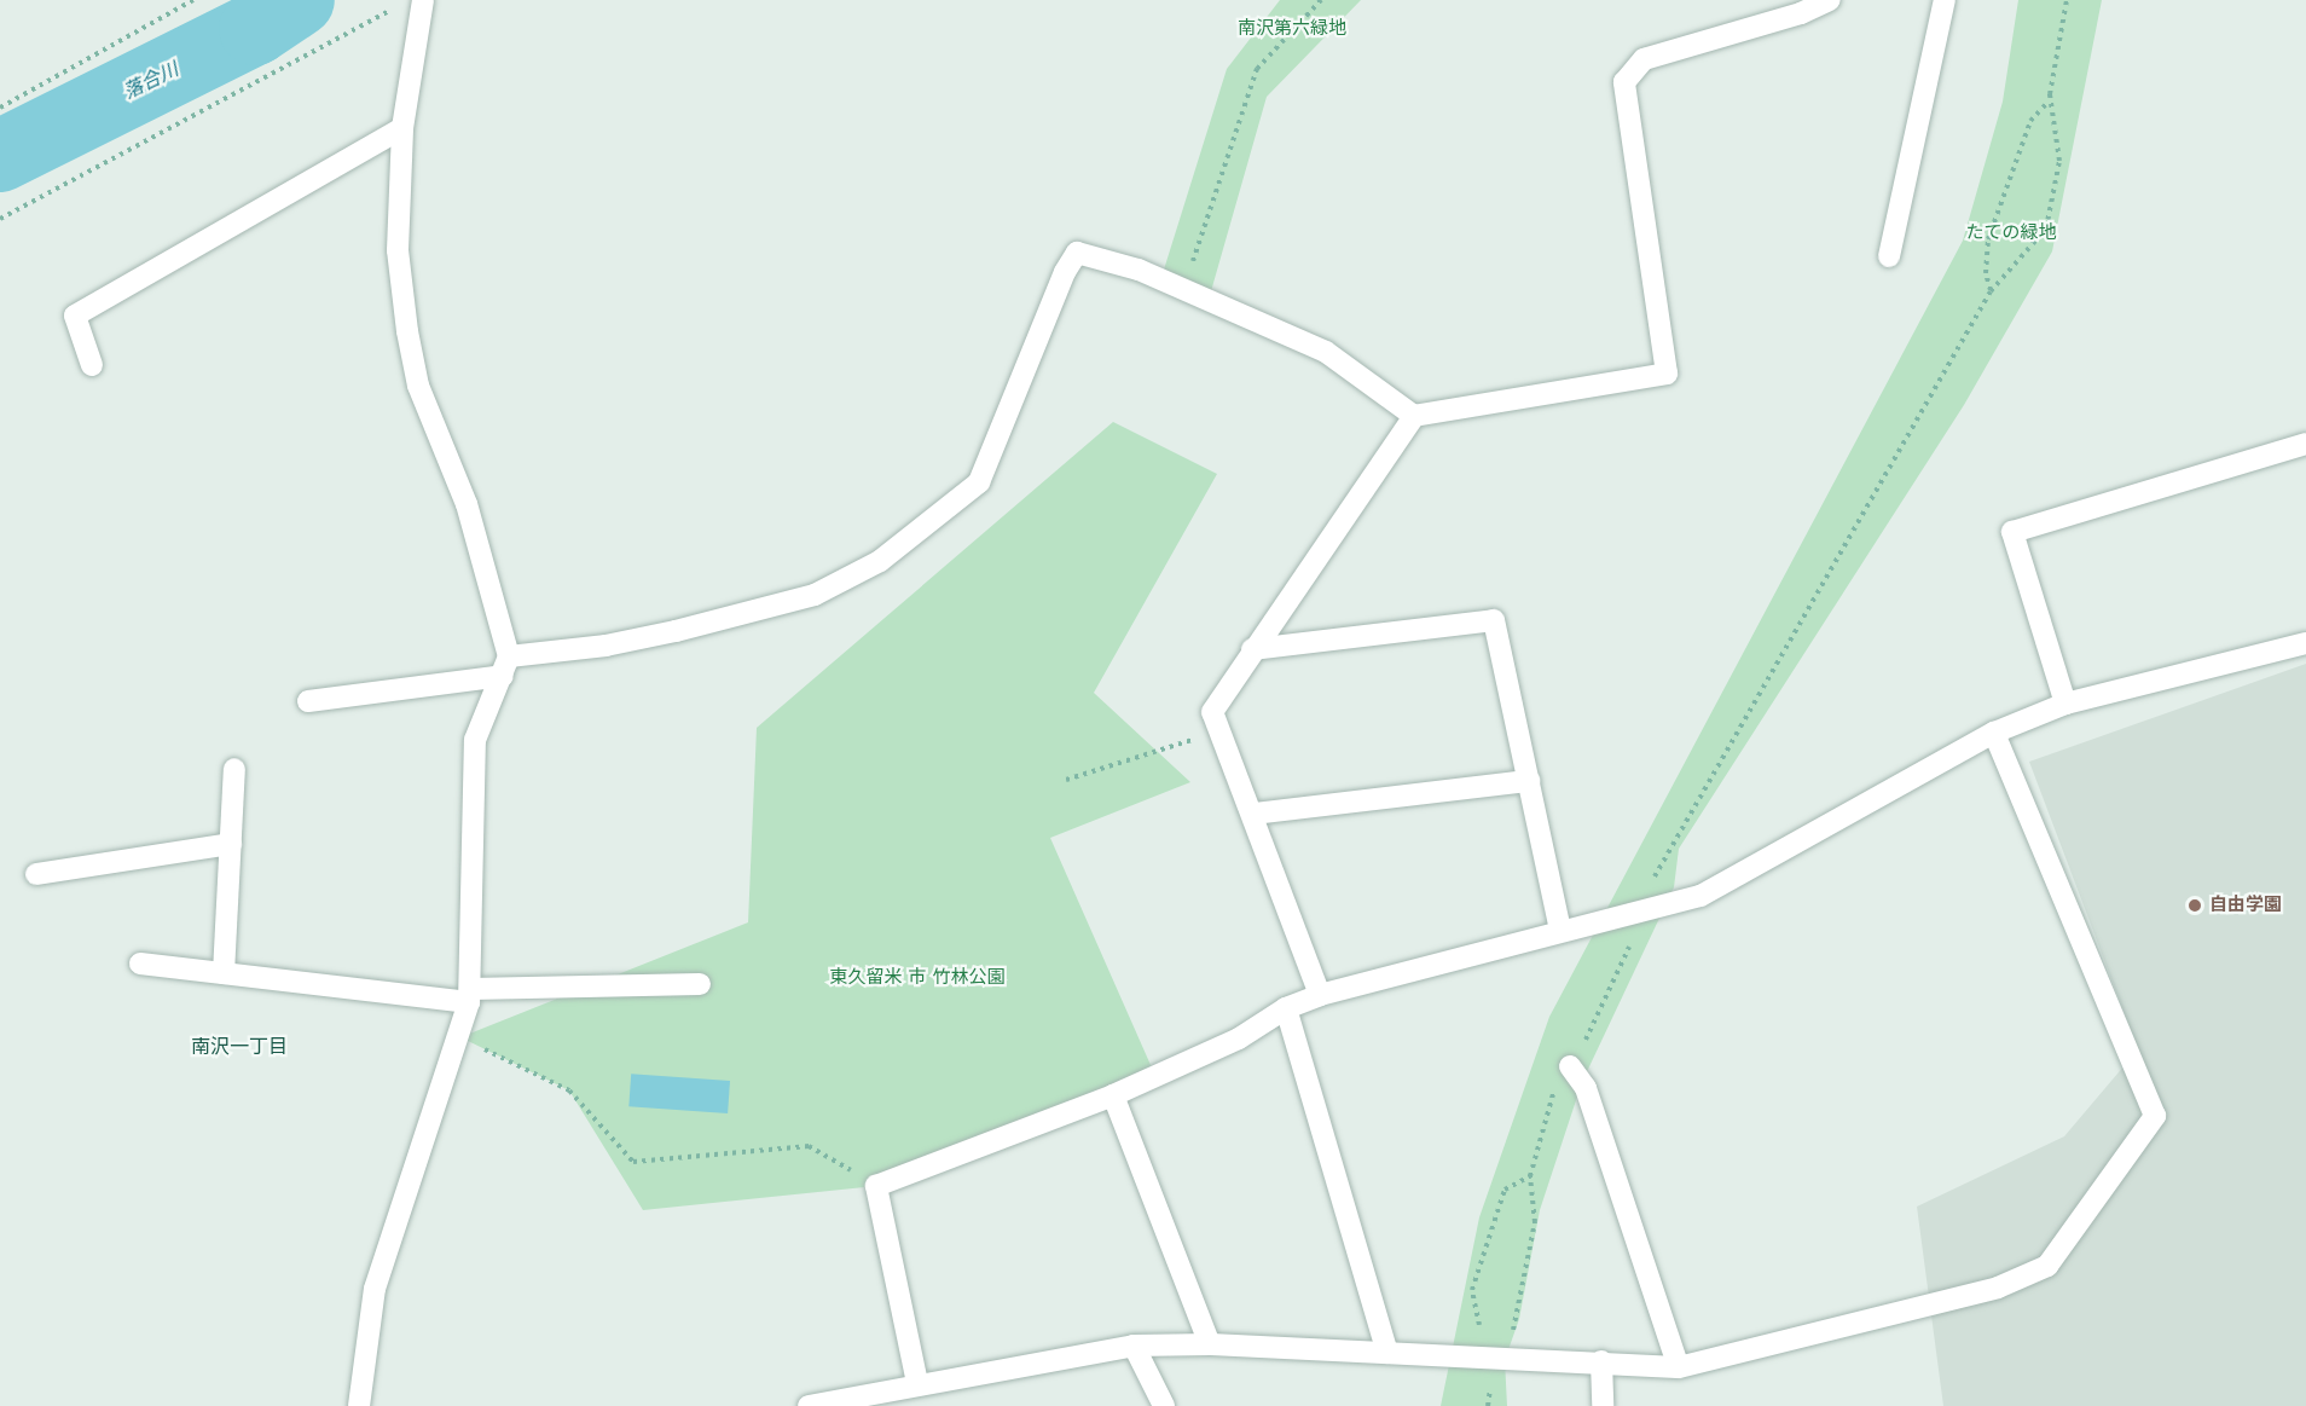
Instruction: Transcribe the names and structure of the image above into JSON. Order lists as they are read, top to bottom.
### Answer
{
  "districts": ["南沢一丁目"],
  "water": ["落合川"],
  "parks": ["南沢第六緑地", "たての緑地", "東久留米 市 竹林公園"],
  "places": ["自由学園"]
}
